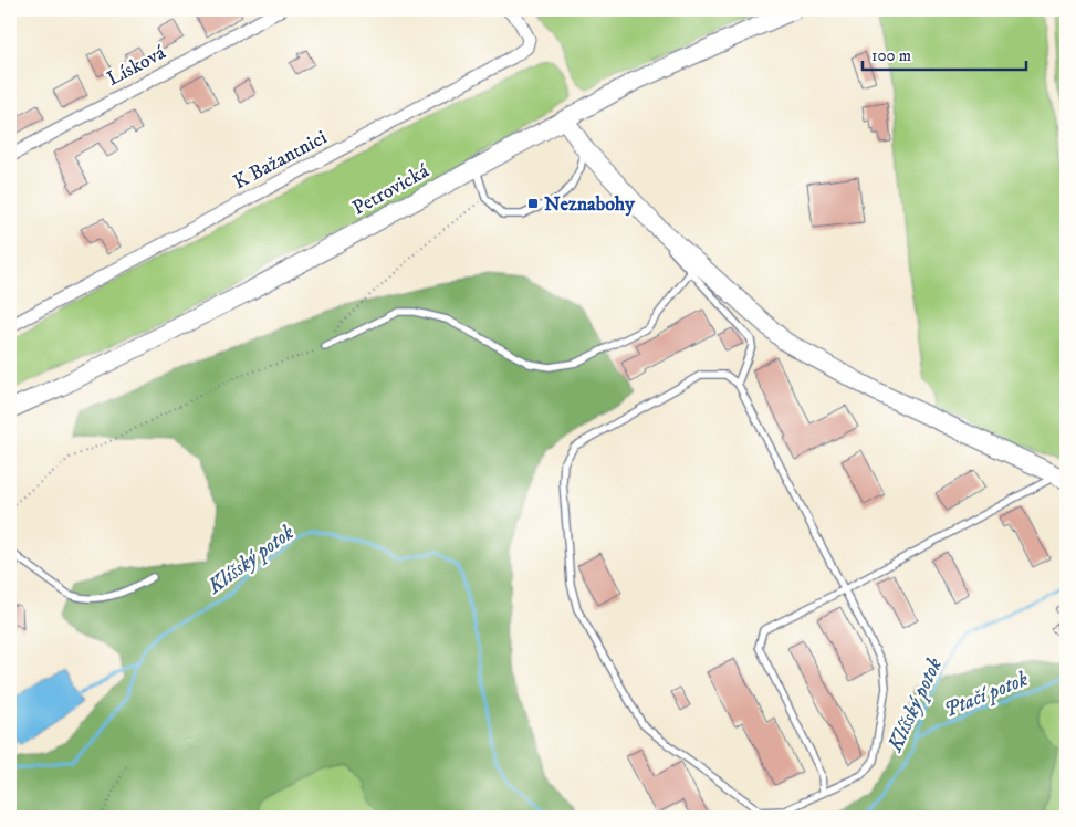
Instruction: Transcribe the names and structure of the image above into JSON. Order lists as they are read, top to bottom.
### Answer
{
  "streets": {
    "main road": ["Petrovická"],
    "street": ["Lísková", "K Bažantnici"]
  },
  "water": ["Klíšský potok", "Ptačí potok"],
  "places": {
    "transit": ["Neznabohy"]
  },
  "scale_bar": "100 m"
}
